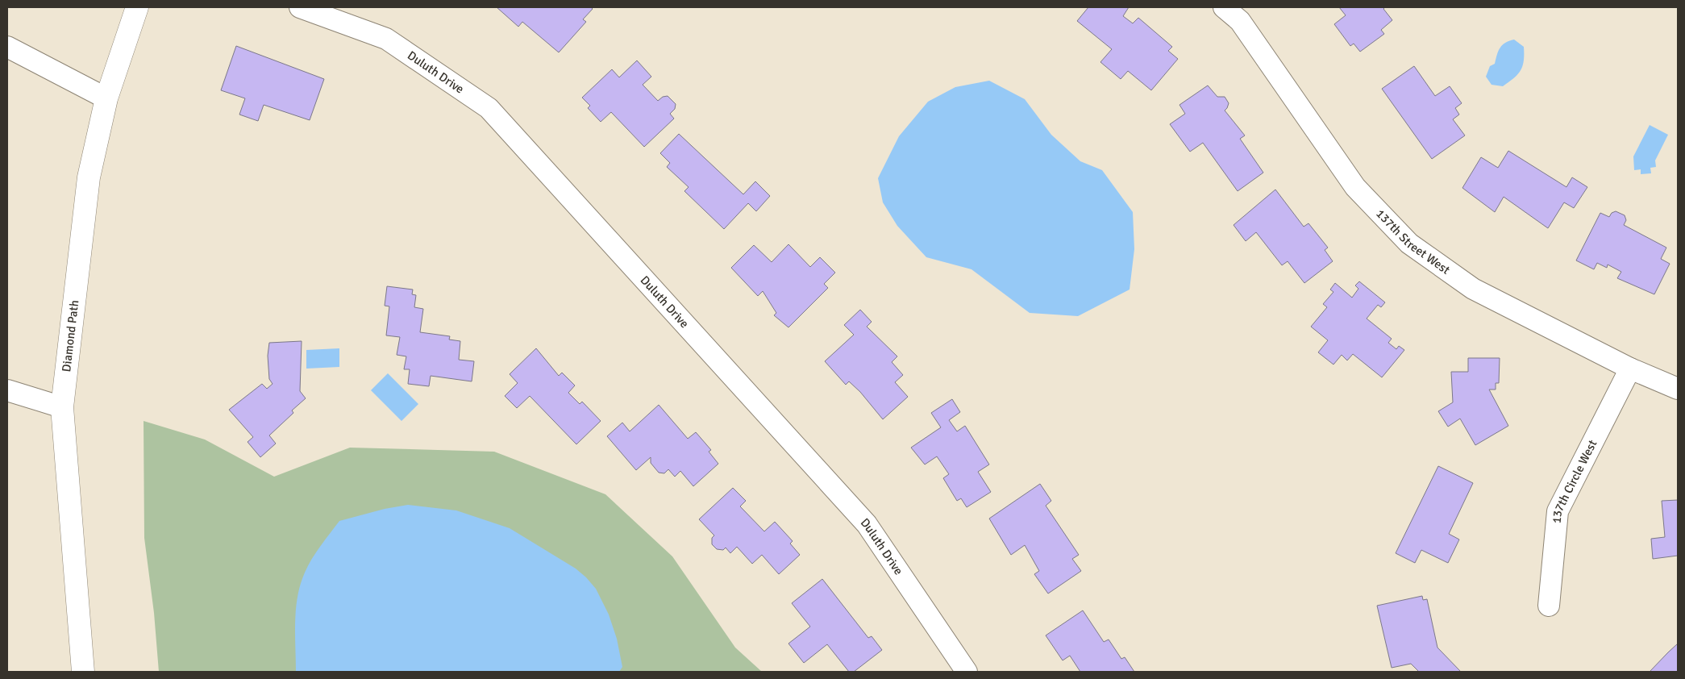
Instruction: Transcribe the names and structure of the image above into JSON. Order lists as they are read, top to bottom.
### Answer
{
  "streets": {
    "street": [
      "Duluth Drive",
      "137th Street West",
      "Diamond Path",
      "137th Circle West"
    ]
  },
  "crossings": [
    ["137th Street West", "137th Circle West"]
  ]
}
